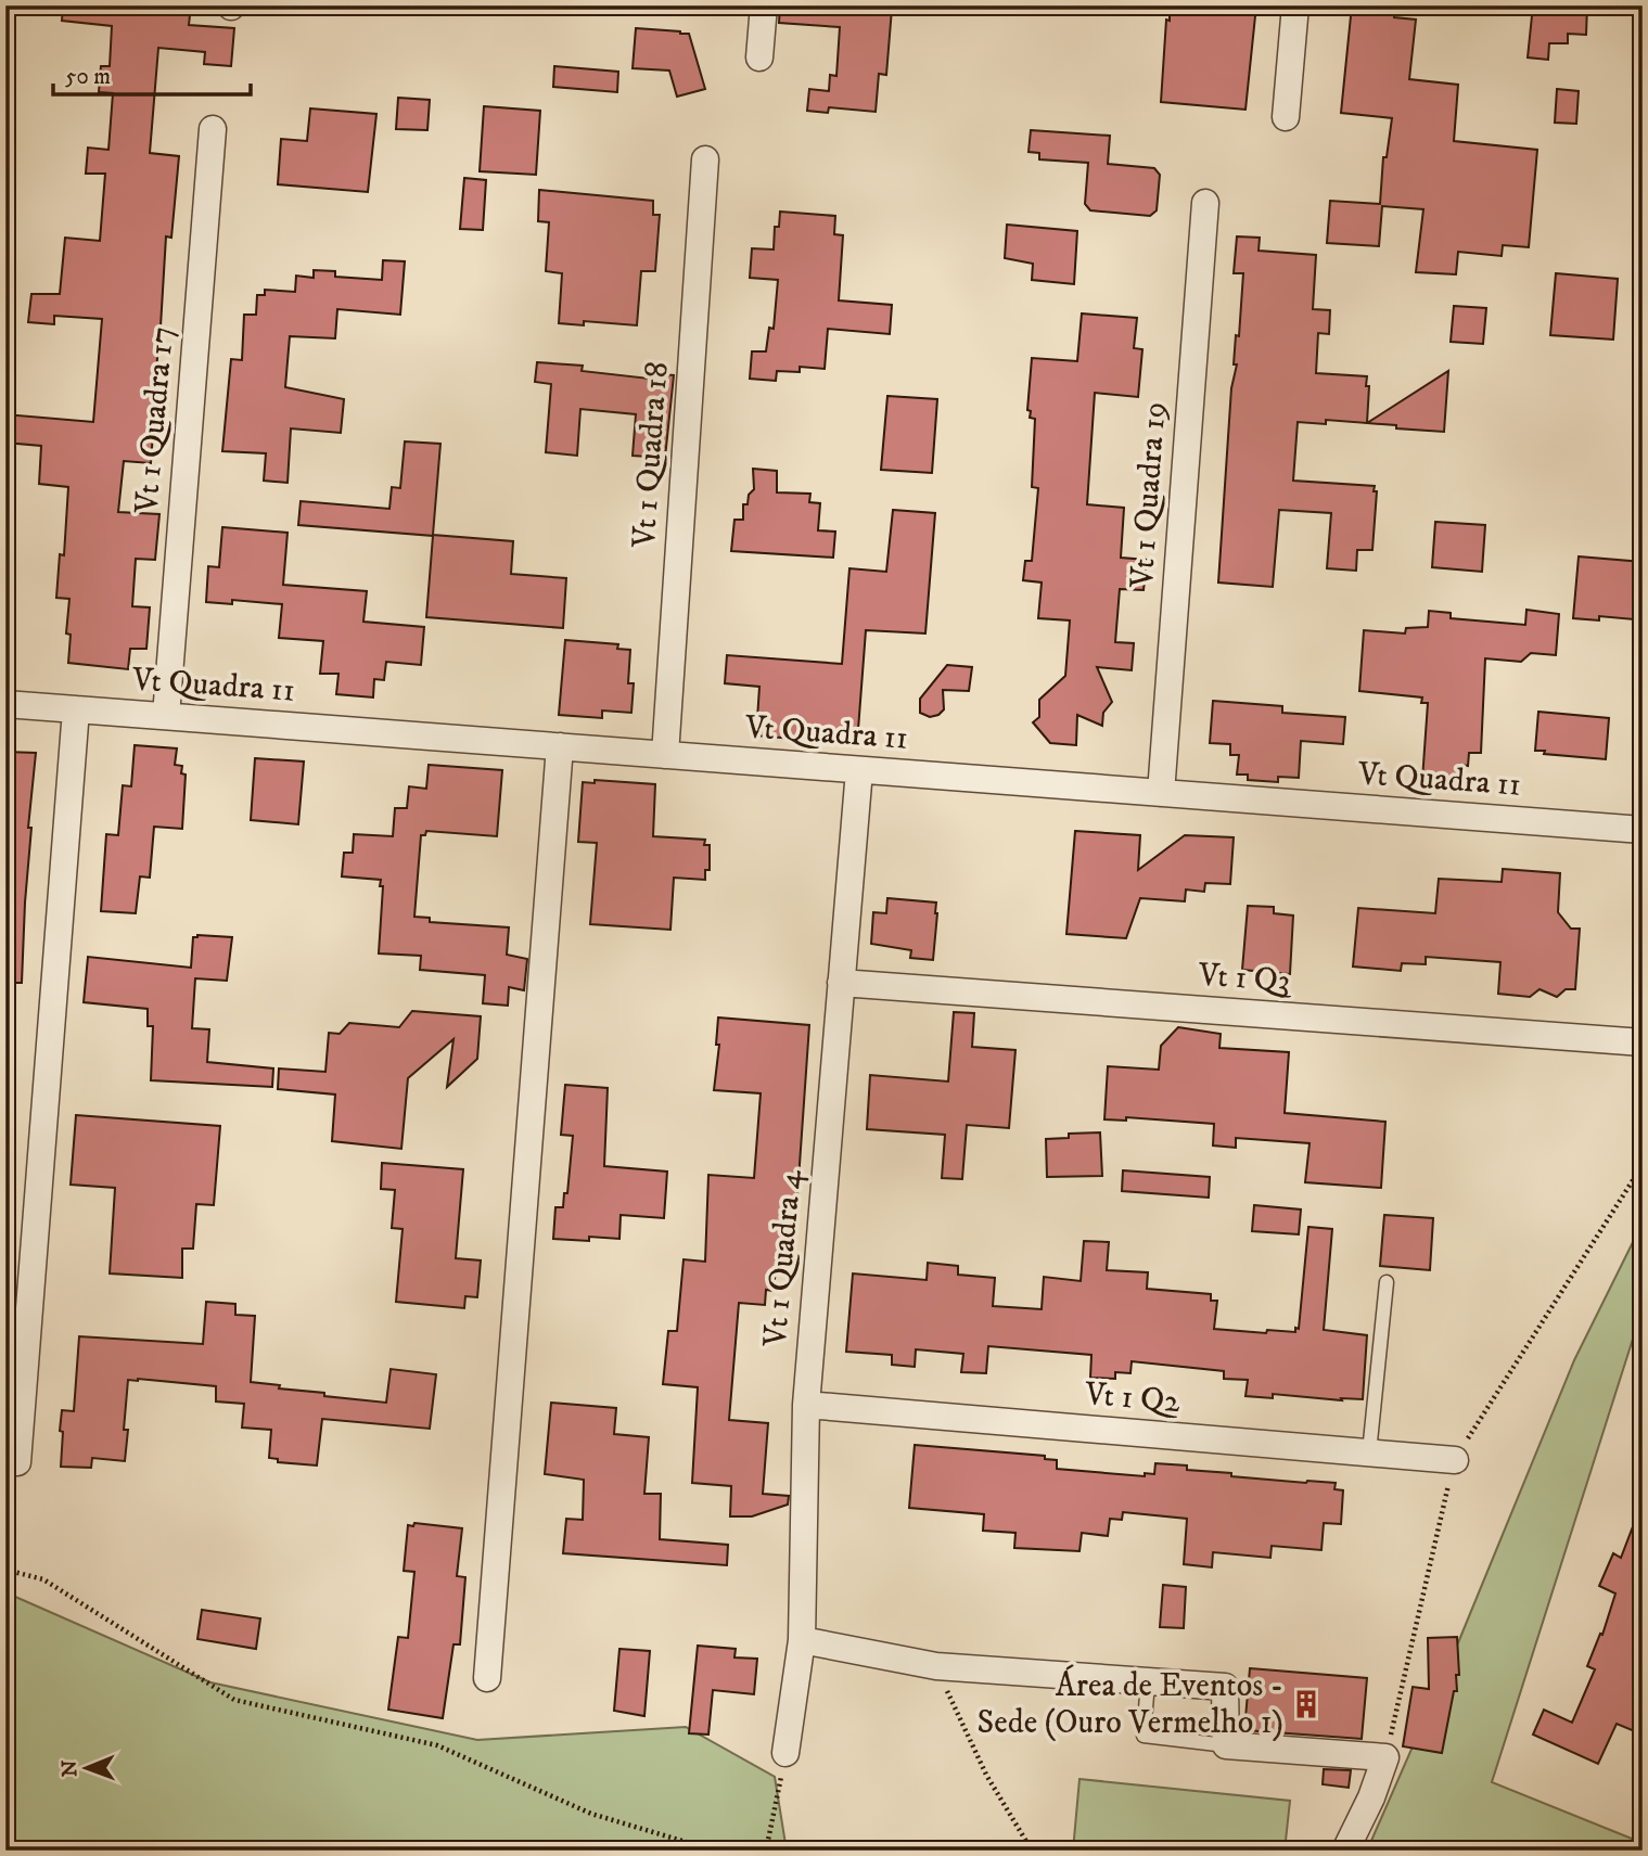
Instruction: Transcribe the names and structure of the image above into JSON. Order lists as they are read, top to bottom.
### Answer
{
  "streets": {
    "street": [
      "Vt 1 Quadra 17",
      "Vt 1 Quadra 18",
      "Vt 1 Quadra 19",
      "Vt Quadra 11",
      "Vt 1 Q3",
      "Vt 1 Quadra 4",
      "Vt 1 Q2"
    ]
  },
  "crossings": [
    ["Vt 1 Quadra 17", "Vt Quadra 11"],
    ["Vt 1 Quadra 18", "Vt Quadra 11"],
    ["Vt 1 Quadra 19", "Vt Quadra 11"],
    ["Vt Quadra 11", "Vt 1 Quadra 4"],
    ["Vt 1 Q3", "Vt 1 Quadra 4"],
    ["Vt 1 Quadra 4", "Vt 1 Q2"]
  ],
  "places": {
    "building": ["Área de Eventos - Sede (Ouro Vermelho 1)"]
  },
  "scale_bar": "50 m",
  "north": "left"
}
